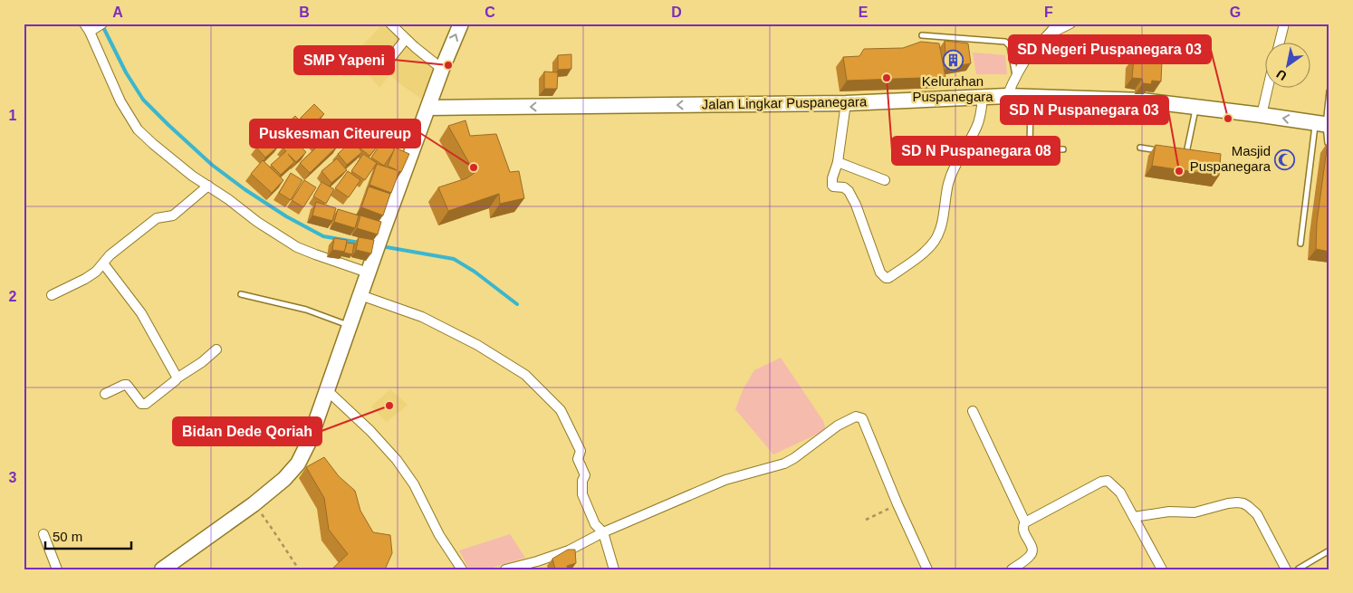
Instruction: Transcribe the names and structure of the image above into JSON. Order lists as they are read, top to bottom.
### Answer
{
  "streets": {
    "main road": ["Jalan Lingkar Puspanegara"]
  },
  "one_way": ["Jalan Lingkar Puspanegara"],
  "places": {
    "building": ["Kelurahan Puspanegara"],
    "other": [
      "SMP Yapeni",
      "SD N Puspanegara 08",
      "SD Negeri Puspanegara 03",
      "Puskesman Citeureup",
      "SD N Puspanegara 03",
      "Bidan Dede Qoriah"
    ],
    "mosque": ["Masjid Puspanegara"]
  },
  "scale_bar": "50 m",
  "north": "bottom left",
  "grid": {
    "columns": [
      "A",
      "B",
      "C",
      "D",
      "E",
      "F",
      "G"
    ],
    "rows": ["1", "2", "3"]
  }
}
